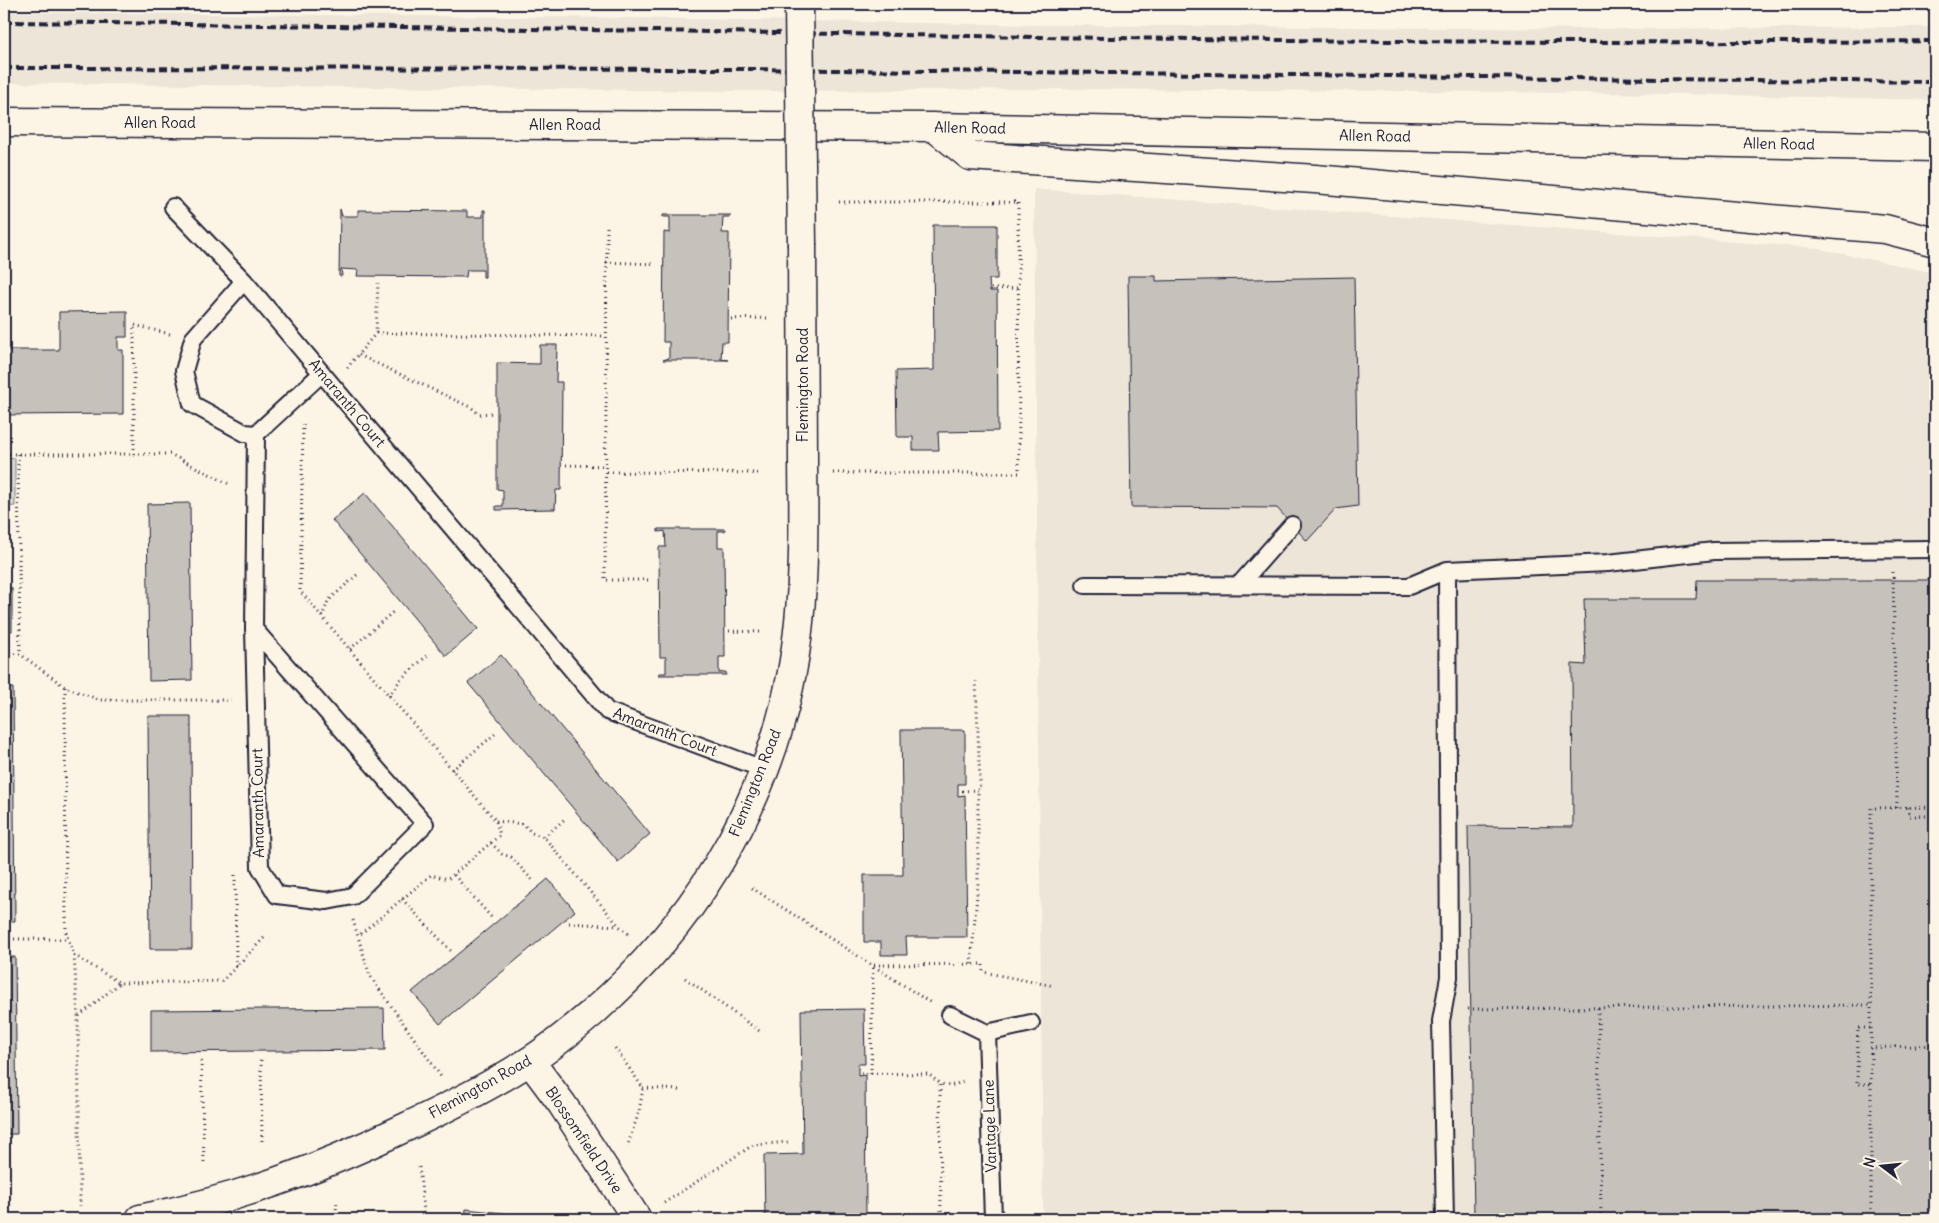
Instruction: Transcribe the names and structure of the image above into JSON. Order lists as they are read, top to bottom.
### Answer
{
  "streets": {
    "main road": ["Allen Road", "Flemington Road", "Blossomfield Drive"],
    "lane": ["Amaranth Court", "Vantage Lane"]
  },
  "crossings": [
    ["Flemington Road", "Amaranth Court"],
    ["Flemington Road", "Blossomfield Drive"]
  ],
  "north": "left"
}
